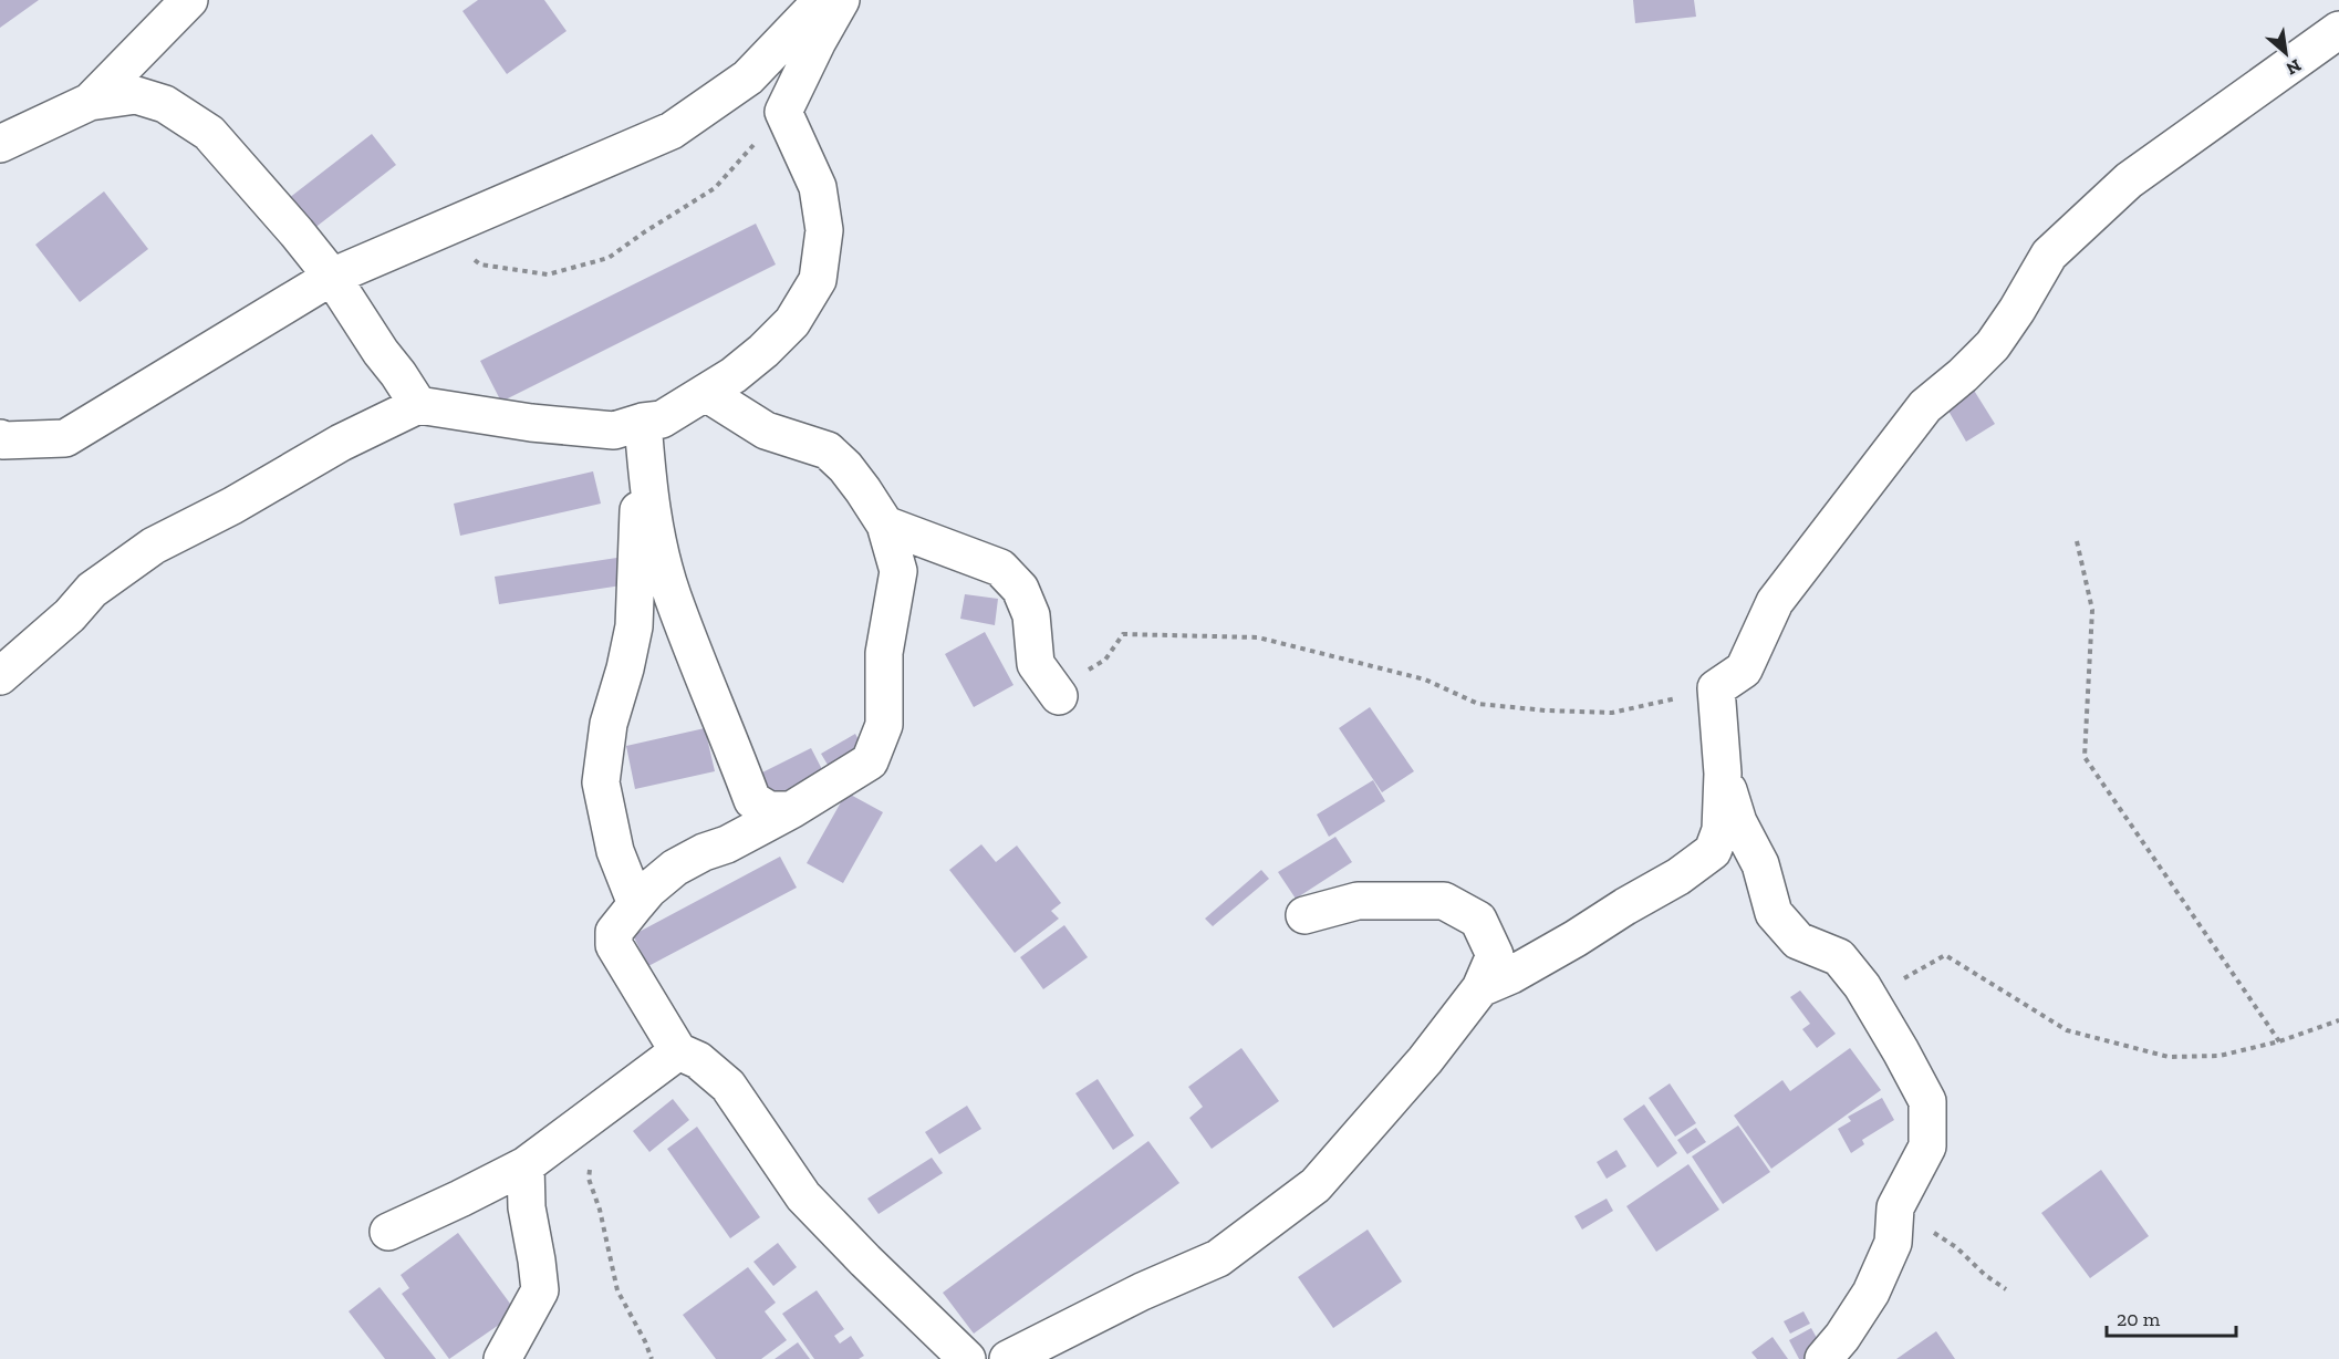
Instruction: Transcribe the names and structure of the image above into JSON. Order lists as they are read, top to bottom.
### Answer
{
  "scale_bar": "20 m",
  "north": "bottom right"
}
